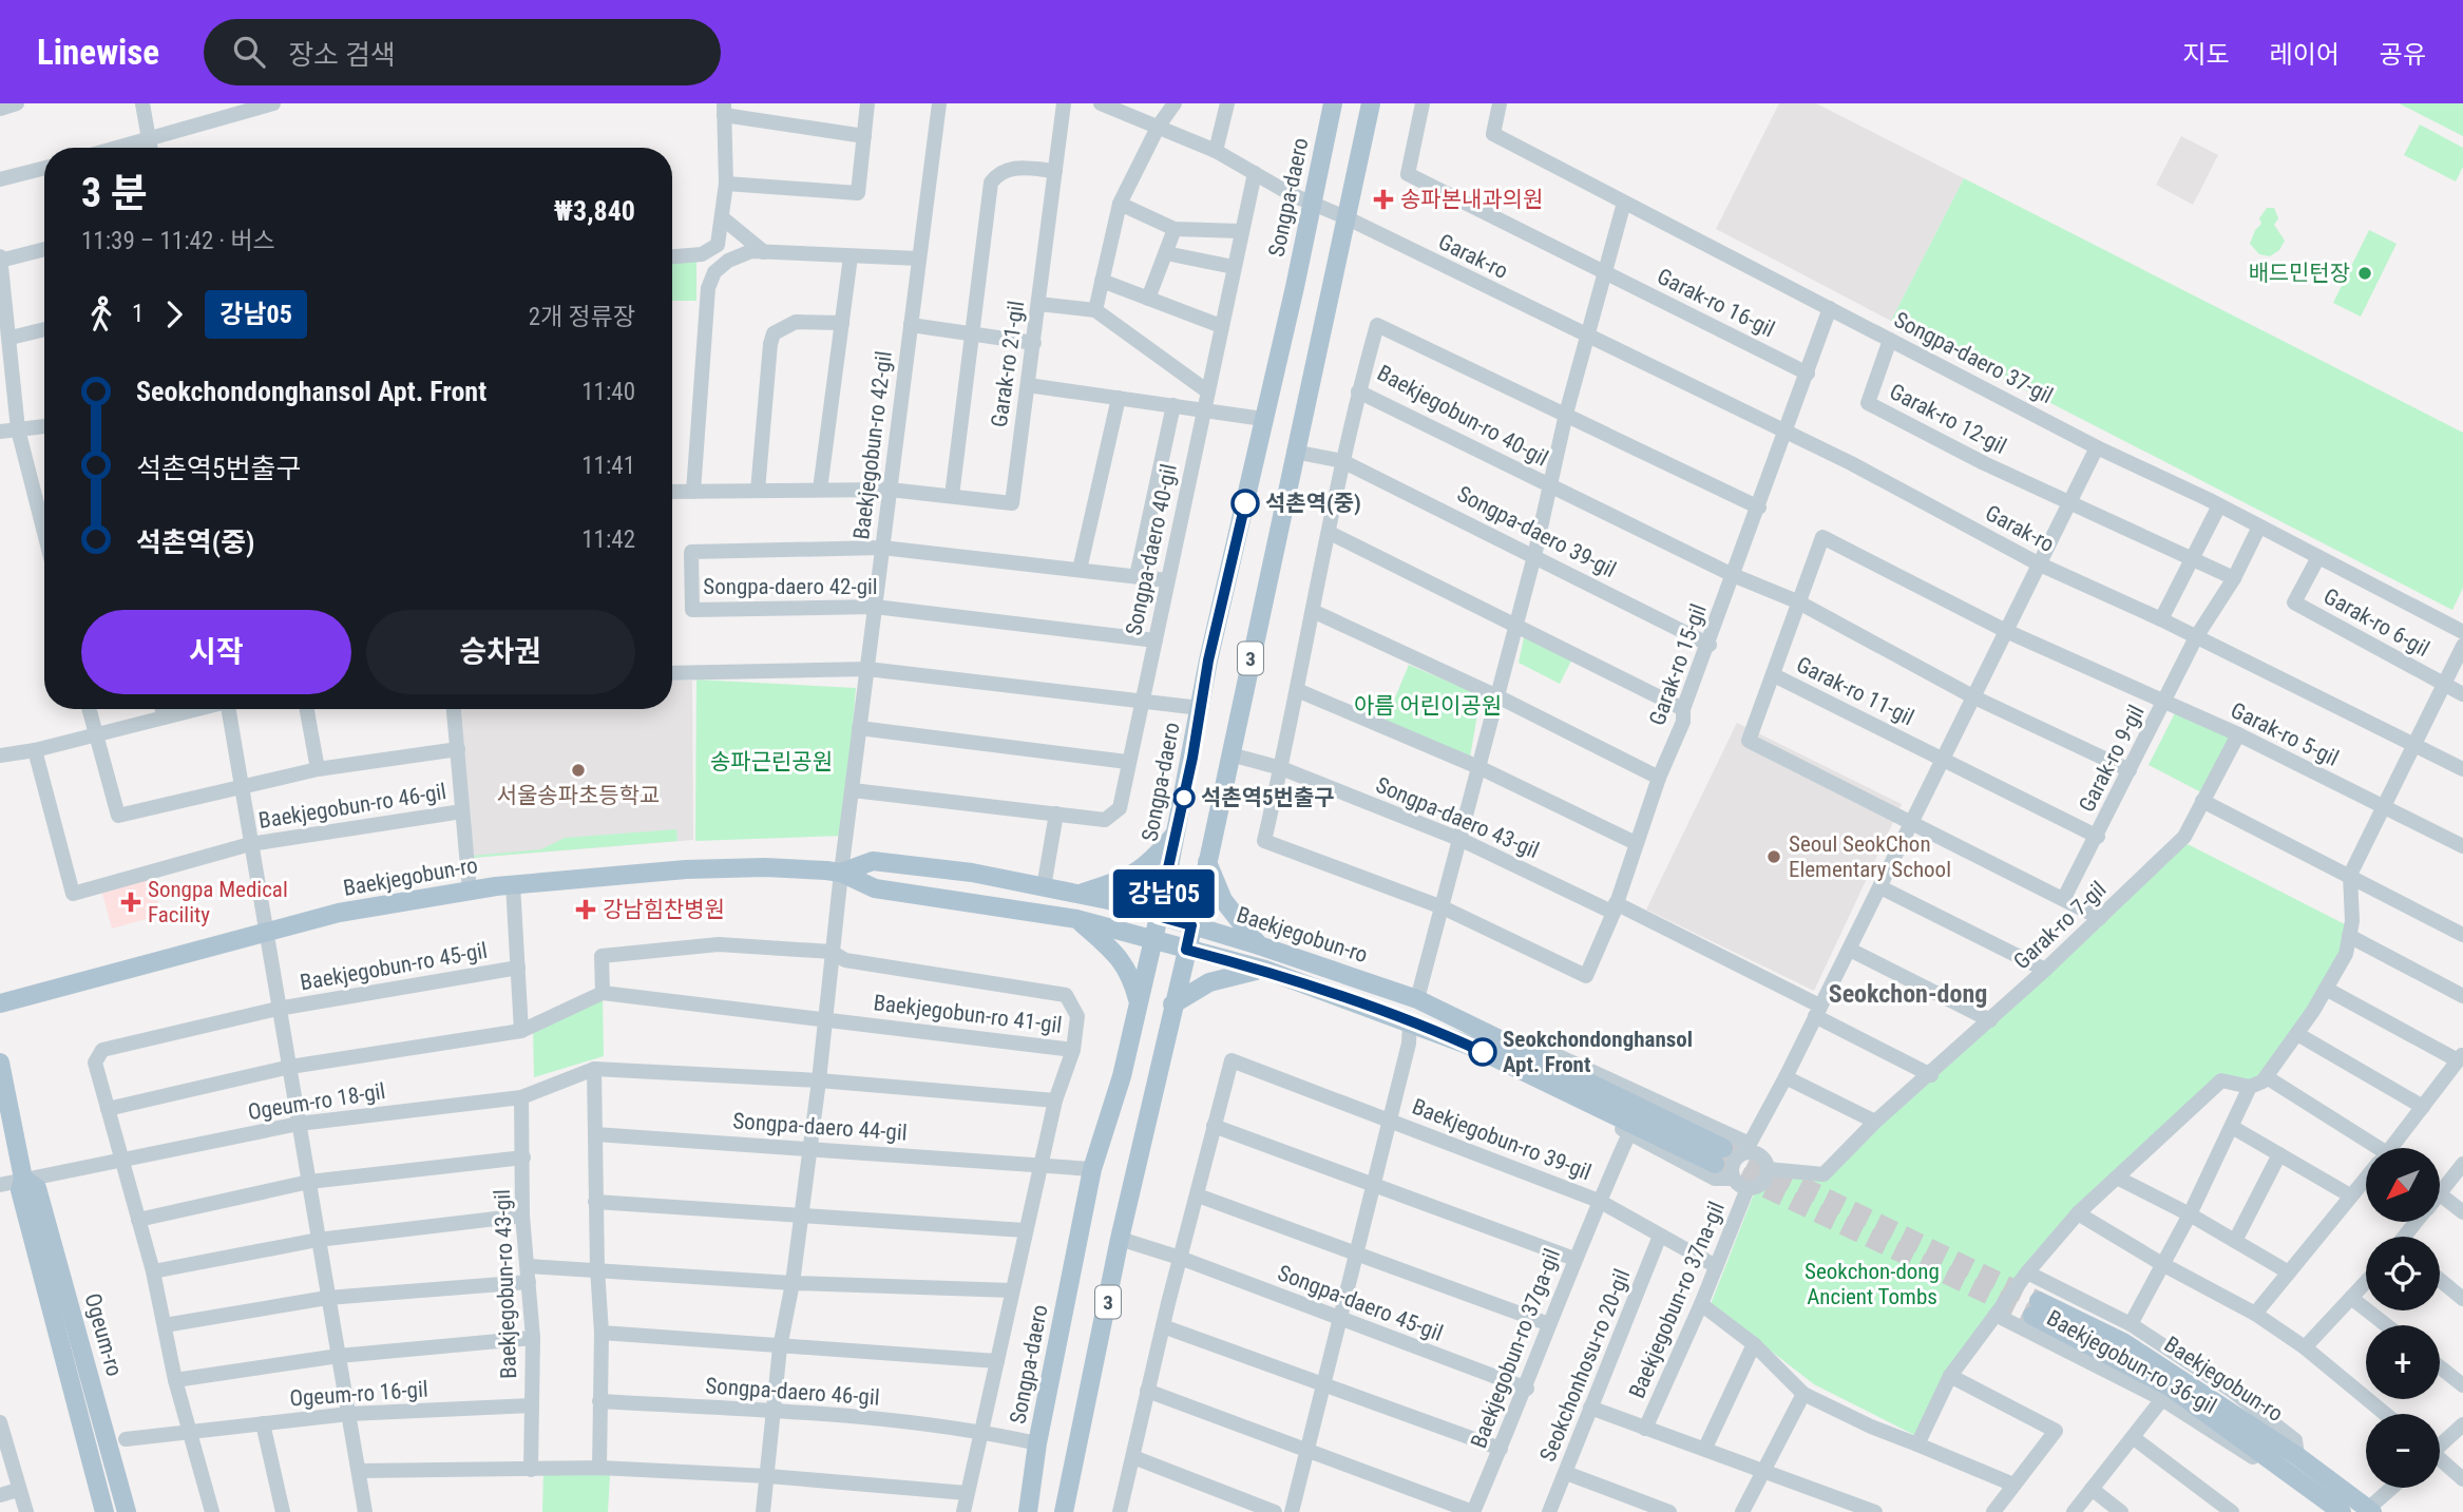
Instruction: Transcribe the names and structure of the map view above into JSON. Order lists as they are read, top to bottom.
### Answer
{
  "streets": {
    "main road": [
      "Songpa-daero",
      "3",
      "Baekjegobun-ro",
      "Ogeum-ro"
    ],
    "street": [
      "Garak-ro",
      "Garak-ro 16-gil",
      "Songpa-daero 37-gil",
      "Garak-ro 21-gil",
      "Baekjegobun-ro 40-gil",
      "Garak-ro 12-gil",
      "Baekjegobun-ro 42-gil",
      "Songpa-daero 39-gil",
      "Songpa-daero 40-gil",
      "Songpa-daero 42-gil",
      "Garak-ro 6-gil",
      "Garak-ro 15-gil",
      "Garak-ro 11-gil",
      "Garak-ro 5-gil",
      "Garak-ro 9-gil",
      "Baekjegobun-ro 46-gil",
      "Songpa-daero 43-gil",
      "Garak-ro 7-gil",
      "Baekjegobun-ro 45-gil",
      "Baekjegobun-ro 41-gil",
      "Ogeum-ro 18-gil",
      "Songpa-daero 44-gil",
      "Baekjegobun-ro 39-gil",
      "Baekjegobun-ro 43-gil",
      "Baekjegobun-ro 37na-gil",
      "Songpa-daero 45-gil",
      "Baekjegobun-ro 37ga-gil",
      "Baekjegobun-ro 36-gil",
      "Seokchonhosu-ro 20-gil",
      "Songpa-daero 46-gil",
      "Ogeum-ro 16-gil"
    ]
  },
  "crossings": [
    ["Songpa-daero", "Garak-ro"],
    ["Songpa-daero", "Baekjegobun-ro"],
    ["Songpa-daero", "Songpa-daero 44-gil"],
    ["Songpa-daero", "Songpa-daero 46-gil"],
    ["Garak-ro", "Baekjegobun-ro 40-gil"],
    ["Garak-ro", "Songpa-daero 40-gil"],
    ["Garak-ro", "Garak-ro 6-gil"],
    ["Garak-ro", "3"],
    ["Garak-ro", "Garak-ro 15-gil"],
    ["Garak-ro", "Garak-ro 9-gil"],
    ["Songpa-daero 37-gil", "Garak-ro 12-gil"],
    ["Songpa-daero 37-gil", "Garak-ro 6-gil"],
    ["Garak-ro 21-gil", "Baekjegobun-ro 42-gil"],
    ["Baekjegobun-ro 40-gil", "Songpa-daero 39-gil"],
    ["Baekjegobun-ro 40-gil", "Garak-ro 15-gil"],
    ["Baekjegobun-ro 40-gil", "Songpa-daero 43-gil"],
    ["Baekjegobun-ro 40-gil", "Baekjegobun-ro"],
    ["Baekjegobun-ro 42-gil", "Songpa-daero 42-gil"],
    ["Baekjegobun-ro 42-gil", "Baekjegobun-ro"],
    ["Songpa-daero 39-gil", "3"],
    ["Songpa-daero 39-gil", "Garak-ro 15-gil"],
    ["Songpa-daero 40-gil", "Songpa-daero 42-gil"],
    ["3", "Songpa-daero 43-gil"],
    ["3", "Baekjegobun-ro"],
    ["3", "Songpa-daero 45-gil"],
    ["Garak-ro 15-gil", "Songpa-daero 43-gil"],
    ["Garak-ro 11-gil", "Garak-ro 9-gil"],
    ["Garak-ro 11-gil", "Garak-ro 7-gil"],
    ["Garak-ro 5-gil", "Garak-ro 9-gil"],
    ["Garak-ro 5-gil", "Garak-ro 7-gil"],
    ["Baekjegobun-ro 46-gil", "Baekjegobun-ro"],
    ["Baekjegobun-ro 46-gil", "Baekjegobun-ro 45-gil"],
    ["Baekjegobun-ro", "Baekjegobun-ro 45-gil"],
    ["Baekjegobun-ro", "Baekjegobun-ro 39-gil"],
    ["Baekjegobun-ro", "Baekjegobun-ro 36-gil"],
    ["Garak-ro 7-gil", "Baekjegobun-ro 37na-gil"],
    ["Baekjegobun-ro 45-gil", "Ogeum-ro 18-gil"],
    ["Baekjegobun-ro 45-gil", "Ogeum-ro 16-gil"],
    ["Ogeum-ro 18-gil", "Baekjegobun-ro 43-gil"],
    ["Ogeum-ro 18-gil", "Ogeum-ro"],
    ["Baekjegobun-ro 39-gil", "Songpa-daero 45-gil"],
    ["Baekjegobun-ro 39-gil", "Baekjegobun-ro 37ga-gil"],
    ["Baekjegobun-ro 43-gil", "Ogeum-ro 16-gil"],
    ["Songpa-daero 45-gil", "Baekjegobun-ro 37ga-gil"]
  ],
  "districts": ["Seokchon-dong"],
  "parks": ["아름 어린이공원", "송파근린공원", "Seokchon-dong Ancient Tombs"],
  "places": {
    "health": ["송파본내과의원", "Songpa Medical Facility", "강남힘찬병원"],
    "other": [
      "배드민턴장",
      "석촌역(중)",
      "서울송파초등학교",
      "석촌역5번출구",
      "Seoul SeokChon Elementary School",
      "Seokchondonghansol Apt. Front"
    ]
  },
  "lines": ["bus line 강남05"],
  "north": "bottom left",
  "page": {
    "header": "Linewise",
    "search": "장소 검색",
    "nav": ["지도", "레이어", "공유"],
    "on_map": "강남05",
    "heading": ["3 분", "11:39 – 11:42 · 버스", "₩3,840"],
    "legs": ["1", "강남05", "2개 정류장"],
    "list": [
      {
        "name": "Seokchondonghansol Apt. Front",
        "value": "11:40"
      },
      {
        "name": "석촌역5번출구",
        "value": "11:41"
      },
      {
        "name": "석촌역(중)",
        "value": "11:42"
      }
    ],
    "buttons": ["시작", "승차권"],
    "map_buttons": ["+", "−"]
  }
}
